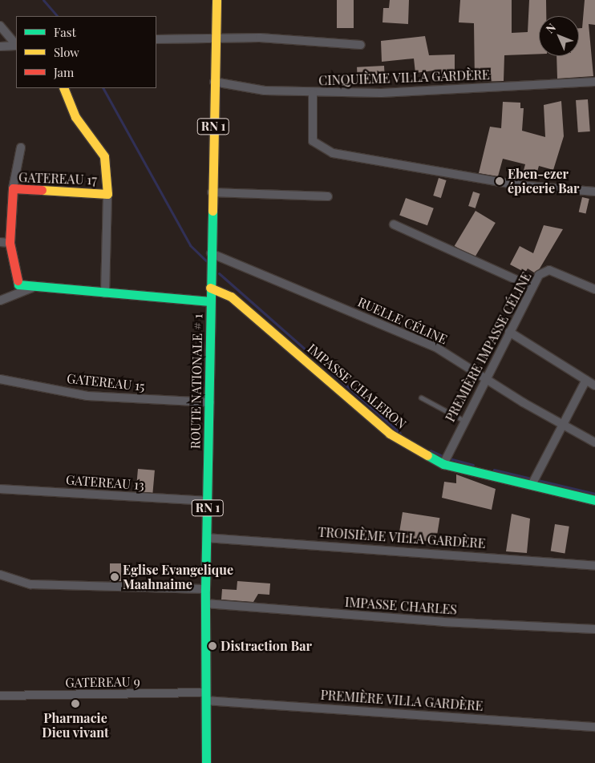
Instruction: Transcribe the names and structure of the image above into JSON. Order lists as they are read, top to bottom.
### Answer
{
  "streets": {
    "street": [
      "CINQUIÈME VILLA GARDÈRE",
      "RN 1",
      "GATEREAU 17",
      "RUELLE CÉLINE",
      "PREMIÈRE IMPASSE CÉLINE",
      "ROUTE NATIONALE # 1",
      "GATEREAU 15",
      "IMPASSE CHALERON",
      "GATEREAU 13",
      "TROISIÈME VILLA GARDÈRE",
      "IMPASSE CHARLES",
      "GATEREAU 9",
      "PREMIÈRE VILLA GARDÈRE"
    ]
  },
  "crossings": [
    ["CINQUIÈME VILLA GARDÈRE", "ROUTE NATIONALE # 1"],
    ["GATEREAU 17", "ROUTE NATIONALE # 1"],
    ["RUELLE CÉLINE", "PREMIÈRE IMPASSE CÉLINE"],
    ["RUELLE CÉLINE", "ROUTE NATIONALE # 1"],
    ["PREMIÈRE IMPASSE CÉLINE", "IMPASSE CHALERON"],
    ["ROUTE NATIONALE # 1", "GATEREAU 15"],
    ["ROUTE NATIONALE # 1", "IMPASSE CHALERON"],
    ["ROUTE NATIONALE # 1", "GATEREAU 13"],
    ["ROUTE NATIONALE # 1", "TROISIÈME VILLA GARDÈRE"],
    ["ROUTE NATIONALE # 1", "IMPASSE CHARLES"],
    ["ROUTE NATIONALE # 1", "GATEREAU 9"],
    ["ROUTE NATIONALE # 1", "PREMIÈRE VILLA GARDÈRE"],
    ["GATEREAU 9", "PREMIÈRE VILLA GARDÈRE"]
  ],
  "places": [
    "Eben-ezer épicerie Bar",
    "Eglise Evangelique Maahnaime",
    "Distraction Bar",
    "Pharmacie Dieu vivant"
  ],
  "legend": ["Fast", "Slow", "Jam"],
  "north": "top left"
}
